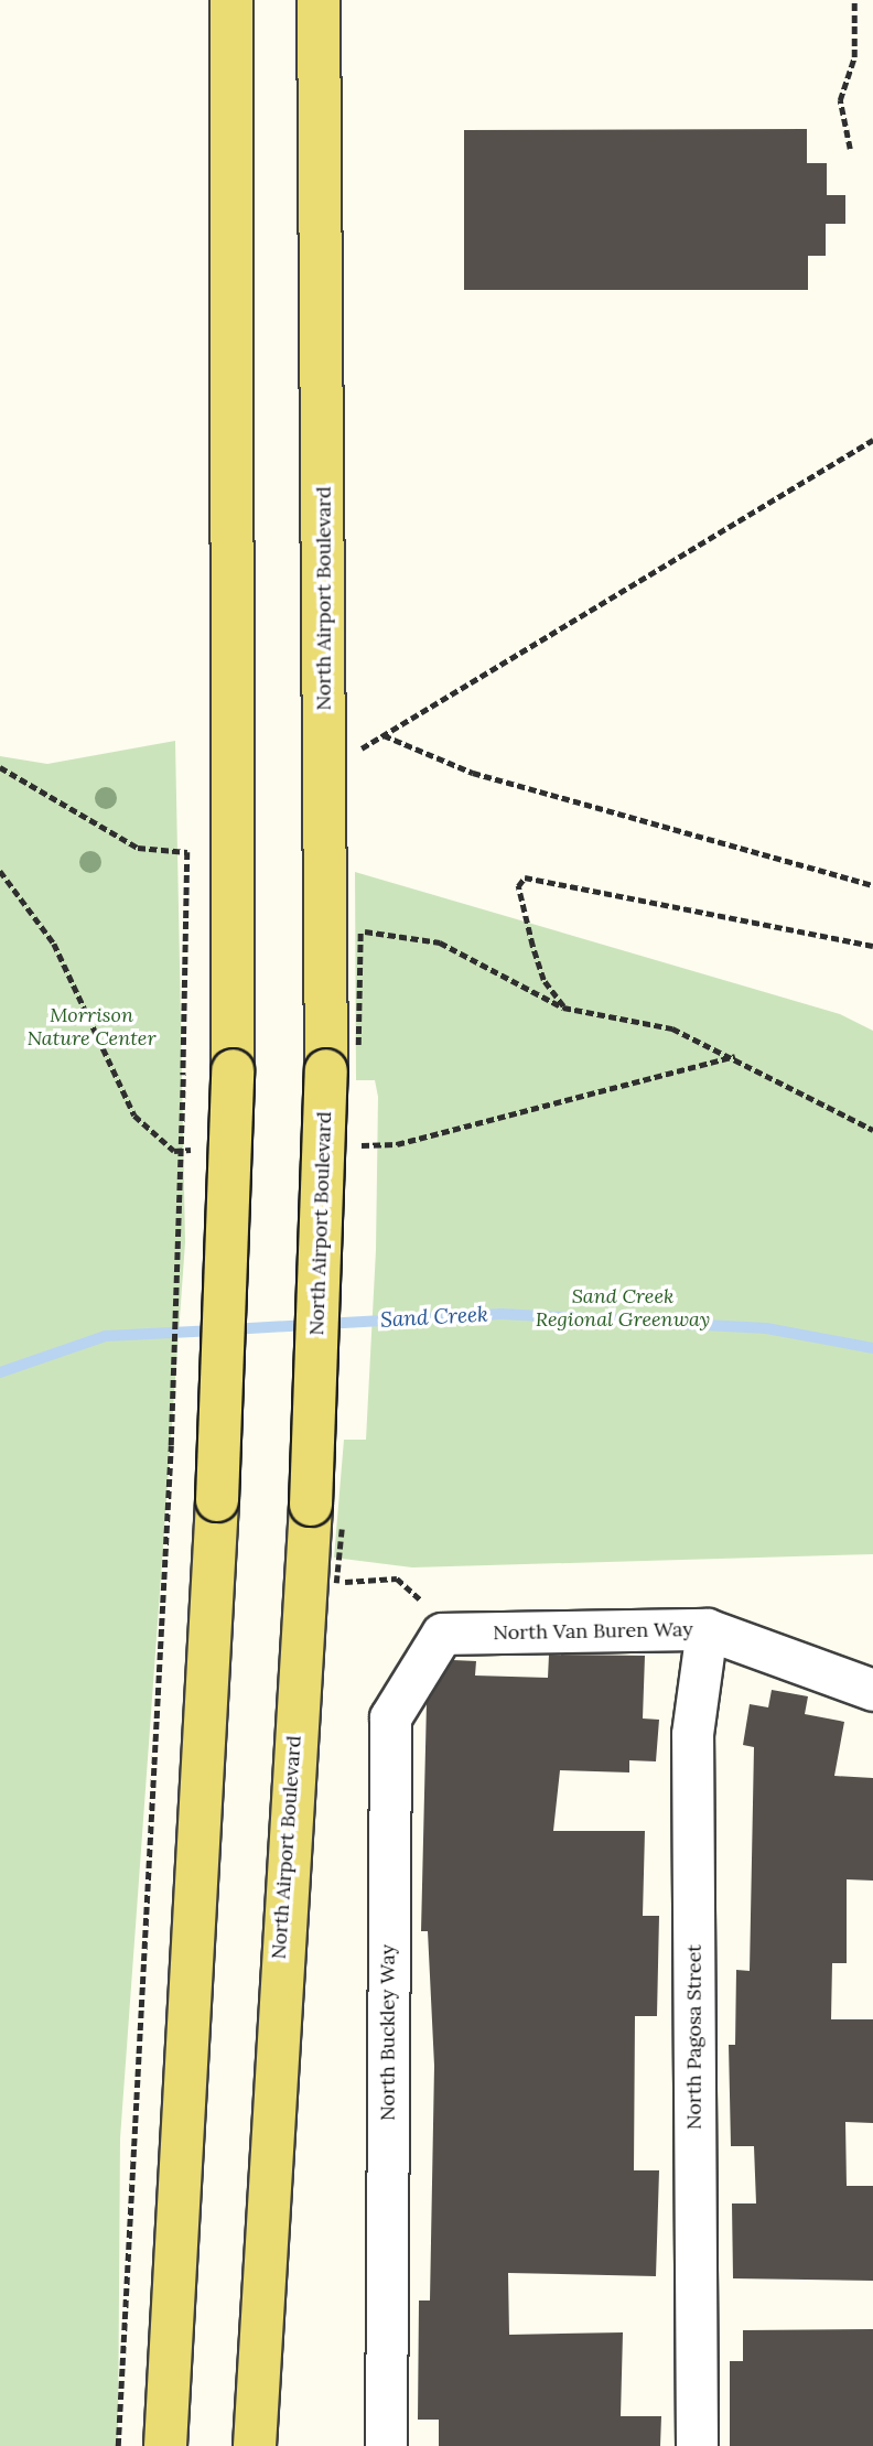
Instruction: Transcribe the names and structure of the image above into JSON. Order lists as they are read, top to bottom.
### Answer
{
  "streets": {
    "main road": ["North Airport Boulevard"],
    "street": ["North Van Buren Way", "North Buckley Way", "North Pagosa Street"]
  },
  "crossings": [
    ["North Van Buren Way", "North Buckley Way"],
    ["North Van Buren Way", "North Pagosa Street"]
  ],
  "water": ["Sand Creek"],
  "parks": ["Morrison Nature Center", "Sand Creek Regional Greenway"]
}
